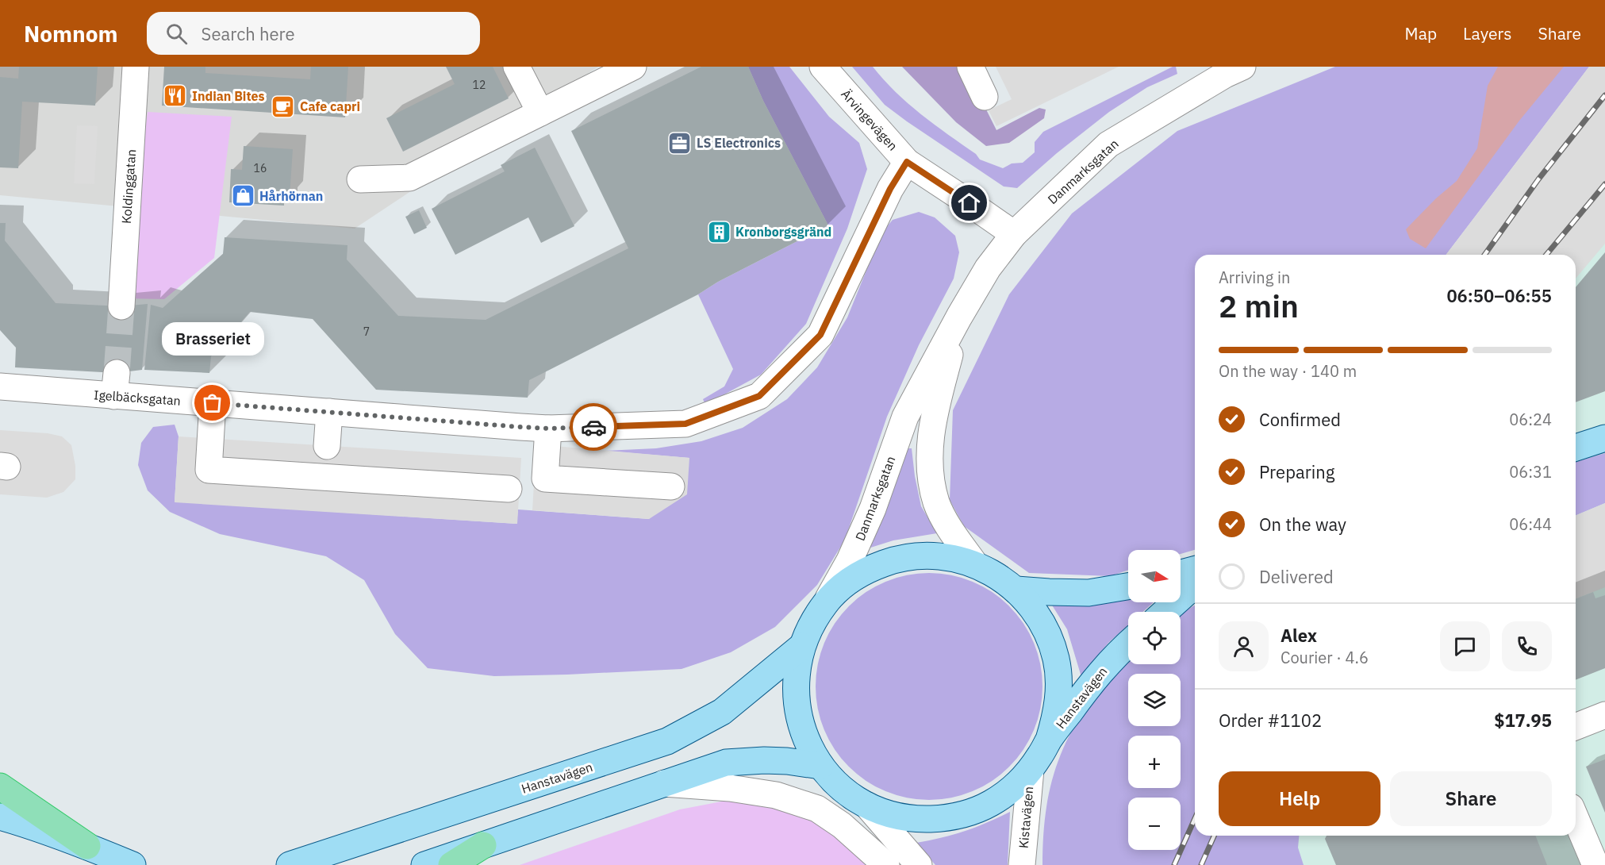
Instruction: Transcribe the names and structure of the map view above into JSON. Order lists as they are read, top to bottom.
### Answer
{
  "streets": {
    "main road": ["Hanstavägen"],
    "street": [
      "Ärvingevägen",
      "Danmarksgatan",
      "Koldinggatan",
      "Igelbäcksgatan",
      "Kistavägen"
    ]
  },
  "crossings": [
    ["Ärvingevägen", "Danmarksgatan"],
    ["Ärvingevägen", "Igelbäcksgatan"],
    ["Danmarksgatan", "Hanstavägen"],
    ["Hanstavägen", "Kistavägen"]
  ],
  "places": {
    "restaurant": ["Indian Bites"],
    "cafe": ["Cafe capri"],
    "office": ["LS Electronics"],
    "shop": ["Hårhörnan"],
    "building": ["Kronborgsgränd"],
    "other": ["Brasseriet"]
  },
  "house_numbers": ["12", "16", "7"],
  "north": "right",
  "page": {
    "header": "Nomnom",
    "search": "Search here",
    "nav": ["Map", "Layers", "Share"],
    "heading": ["2 min", "Arriving in", "06:50–06:55"],
    "panel": [
      "Alex",
      "Courier · 4.6",
      "Order #1102",
      "$17.95"
    ],
    "bubble": "Brasseriet",
    "bar": "On the way · 140 m",
    "list": [
      ["Confirmed", "06:24"],
      ["Preparing", "06:31"],
      ["On the way", "06:44"],
      "Delivered"
    ],
    "map_buttons": ["+", "−"],
    "buttons": ["Help", "Share"]
  }
}
